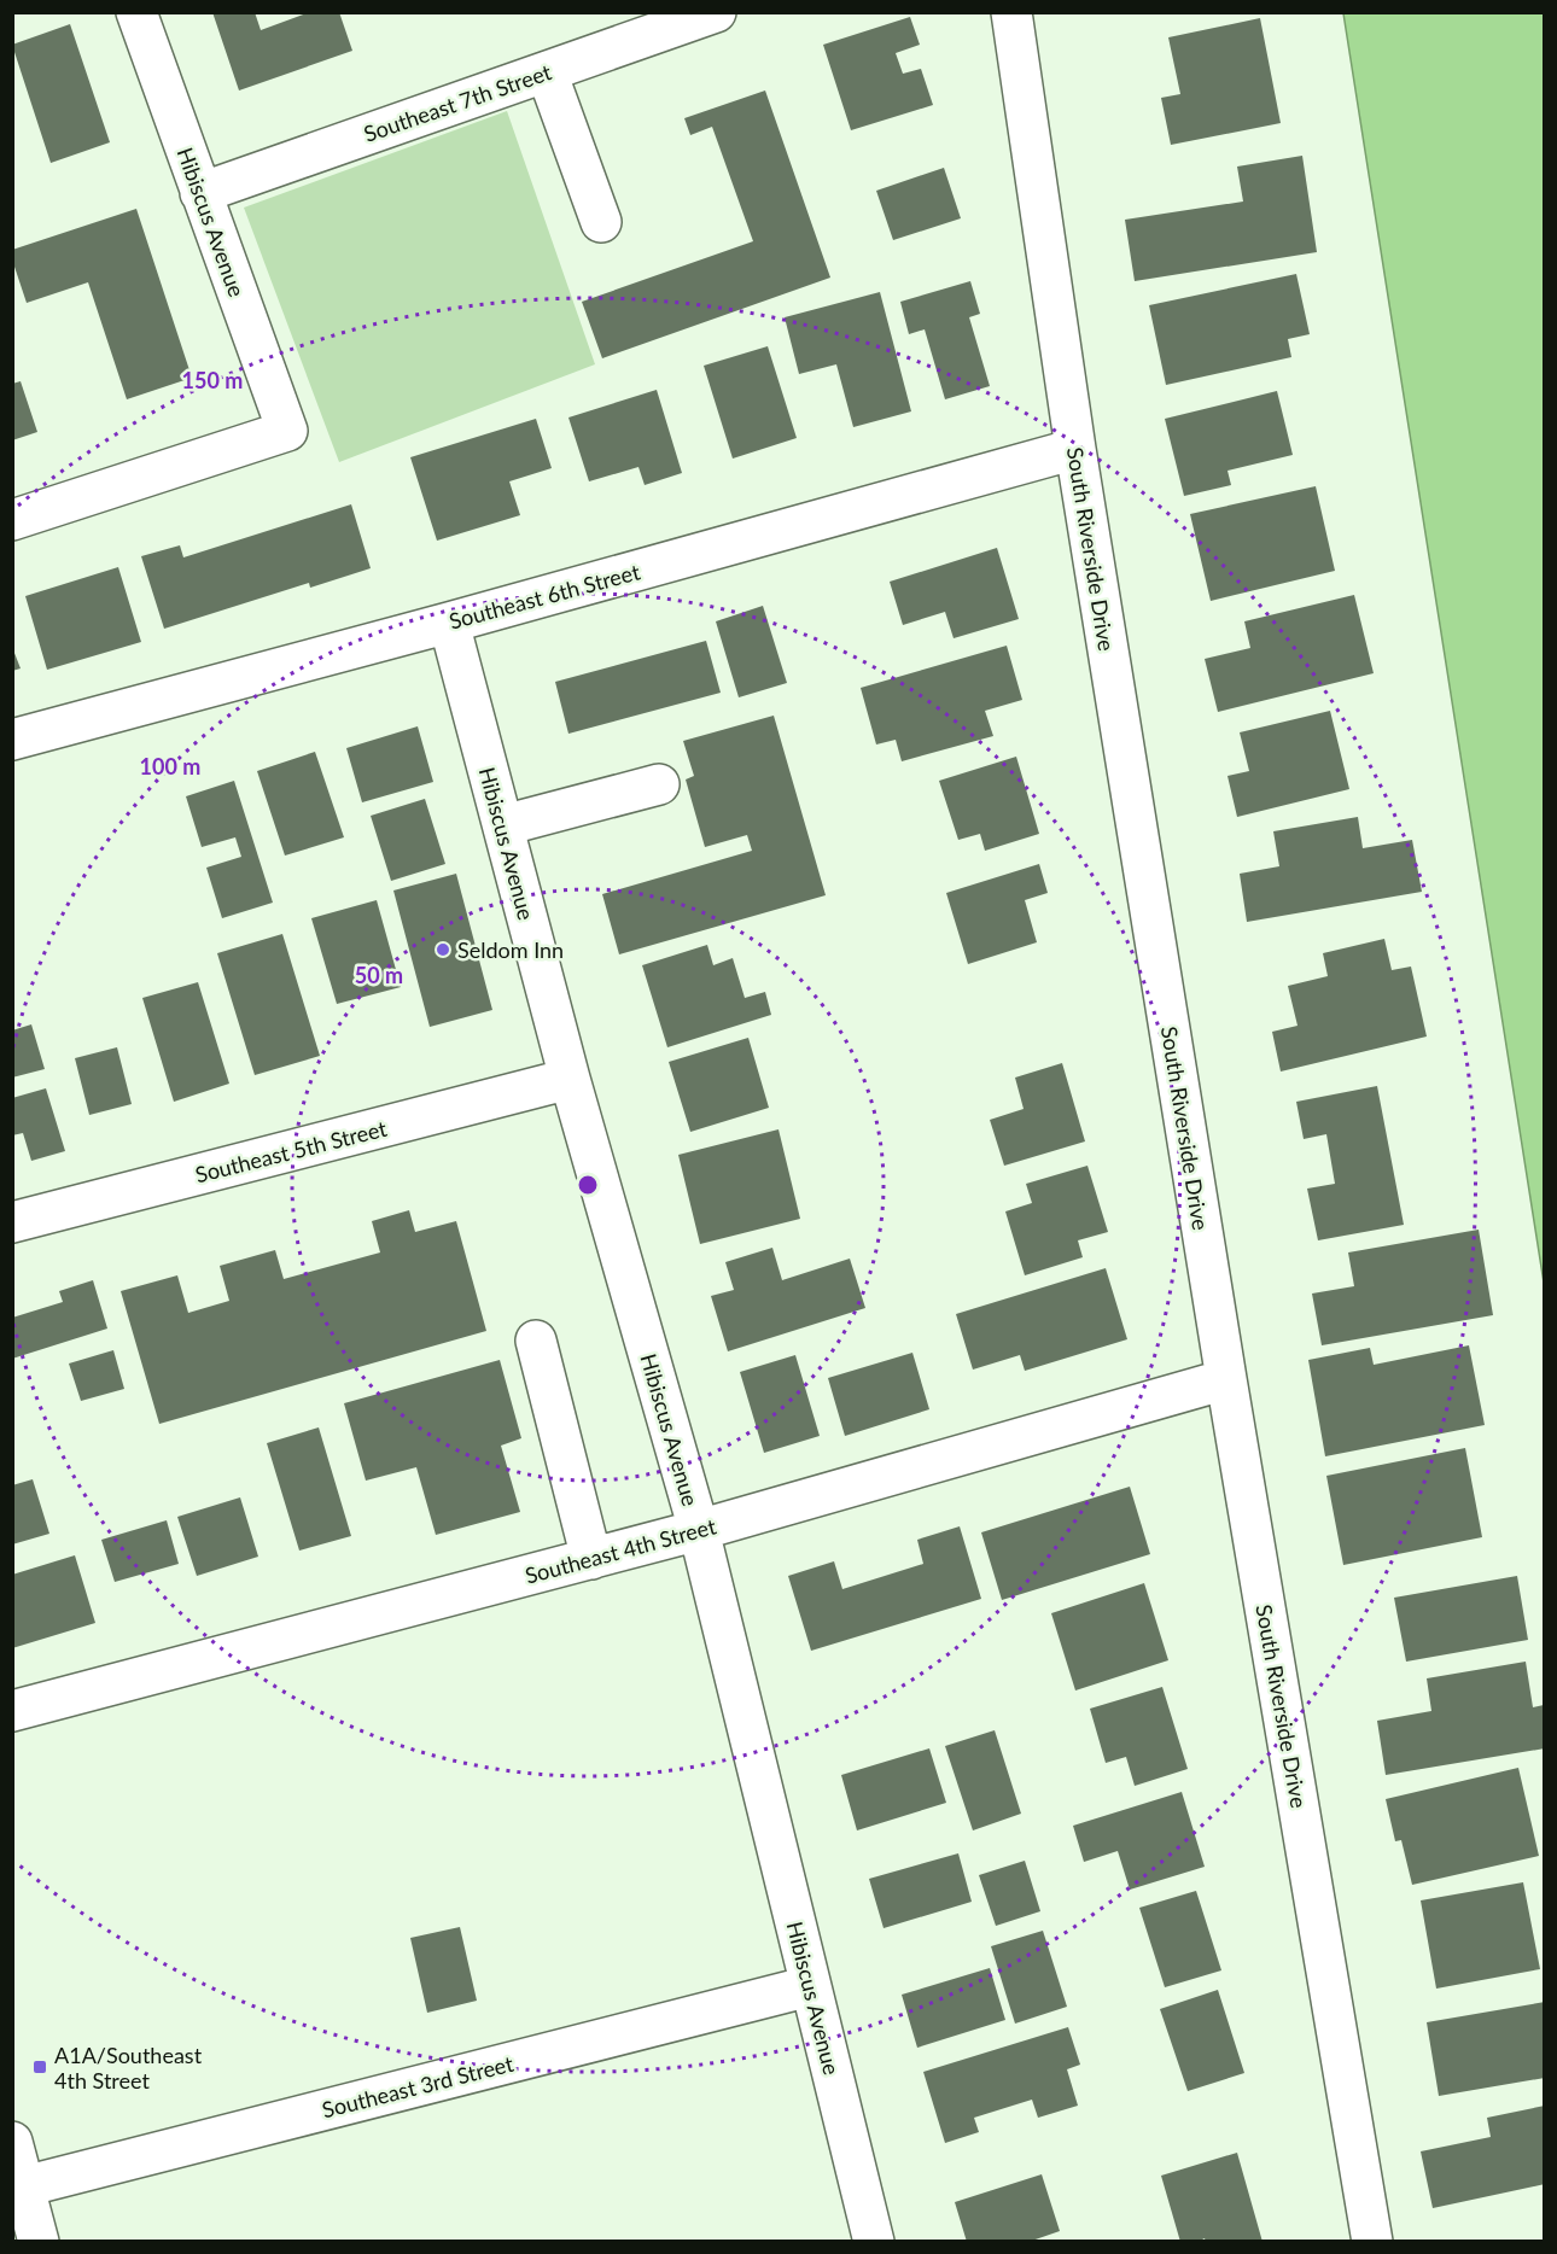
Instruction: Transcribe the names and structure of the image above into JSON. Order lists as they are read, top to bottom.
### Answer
{
  "streets": {
    "street": [
      "Southeast 7th Street",
      "Hibiscus Avenue",
      "South Riverside Drive",
      "Southeast 6th Street",
      "Southeast 5th Street",
      "Southeast 4th Street",
      "Southeast 3rd Street"
    ]
  },
  "crossings": [
    ["Southeast 7th Street", "Hibiscus Avenue"],
    ["Hibiscus Avenue", "Southeast 6th Street"],
    ["Hibiscus Avenue", "Southeast 5th Street"],
    ["Hibiscus Avenue", "Southeast 4th Street"],
    ["Hibiscus Avenue", "Southeast 3rd Street"],
    ["South Riverside Drive", "Southeast 6th Street"],
    ["South Riverside Drive", "Southeast 4th Street"]
  ],
  "places": {
    "other": ["Seldom Inn"],
    "transit": ["A1A/Southeast 4th Street"]
  },
  "rings": ["150 m", "100 m", "50 m"]
}
